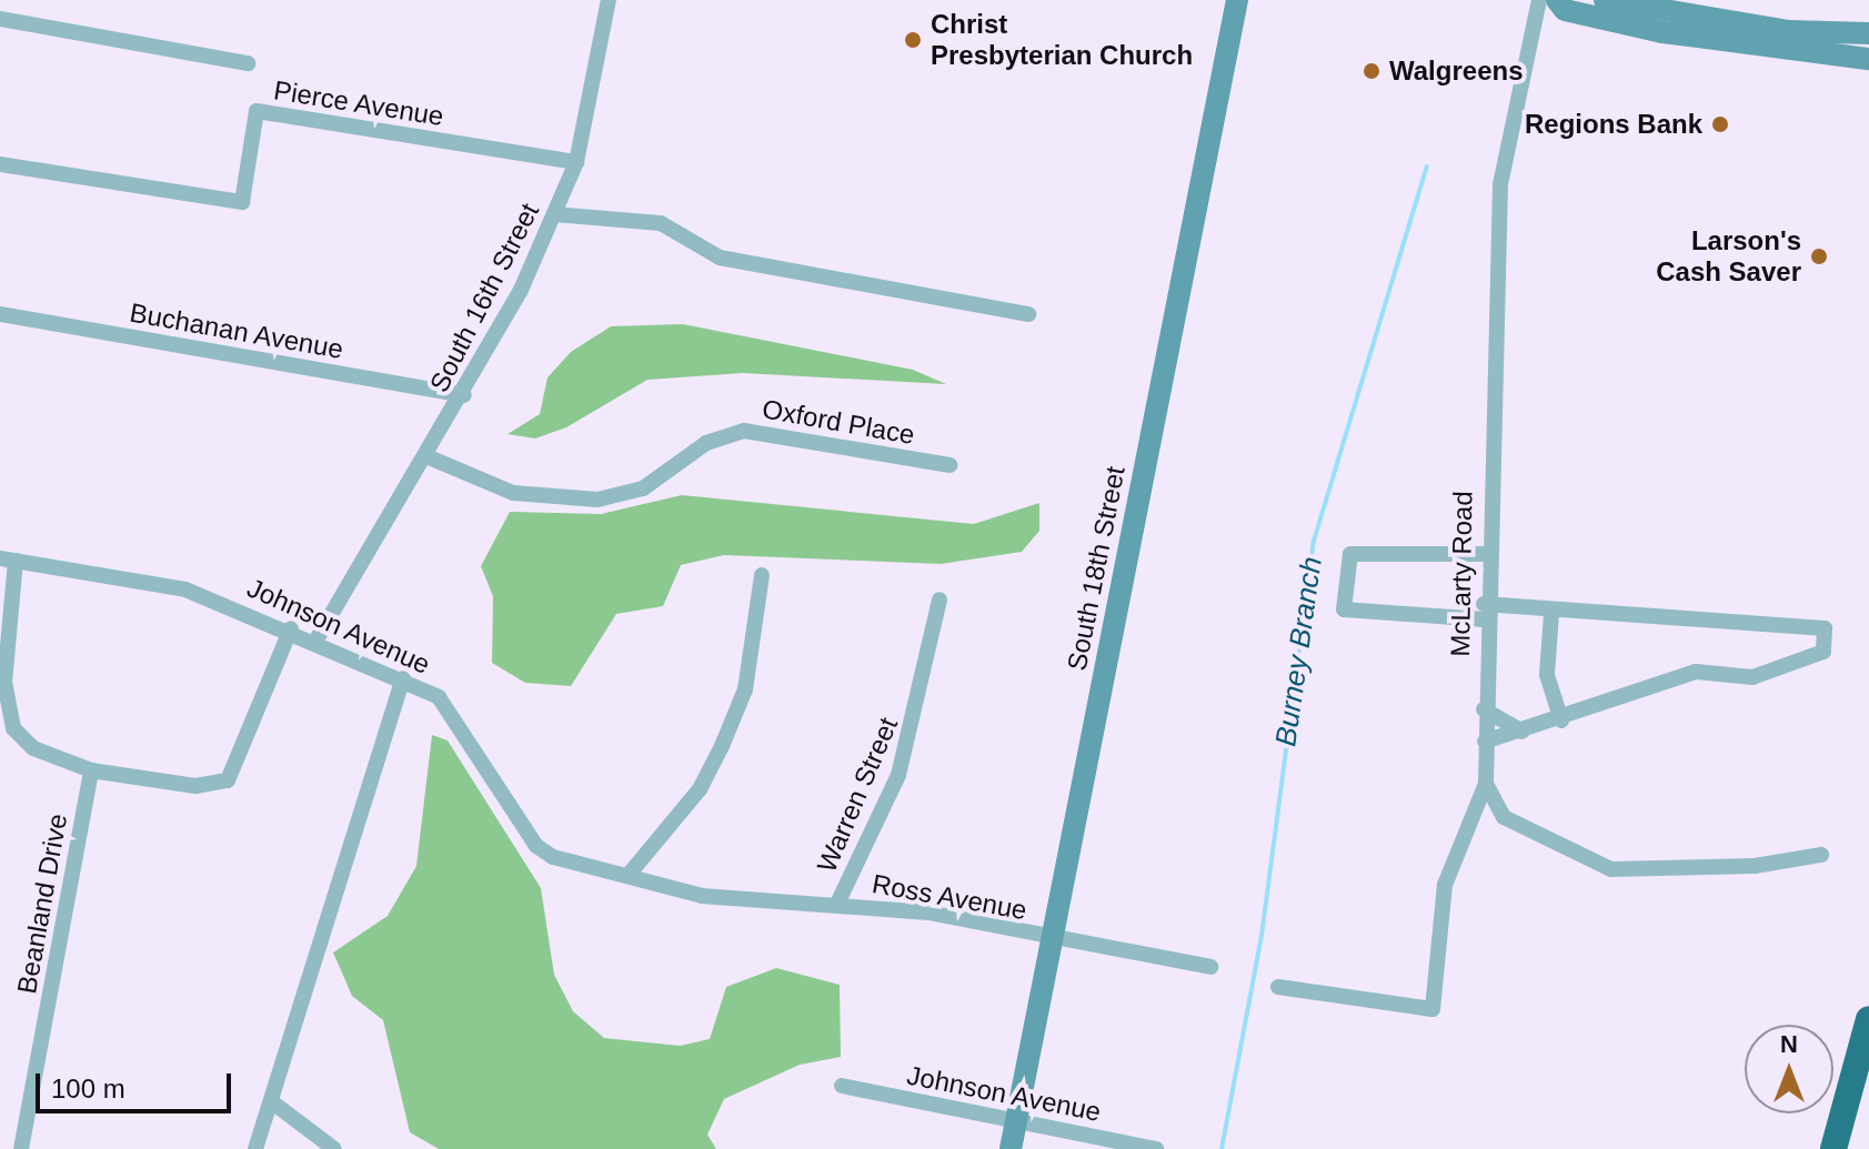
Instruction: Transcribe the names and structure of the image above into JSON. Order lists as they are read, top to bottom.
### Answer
{
  "streets": {
    "street": [
      "Pierce Avenue",
      "South 16th Street",
      "Buchanan Avenue",
      "Oxford Place",
      "South 18th Street",
      "McLarty Road",
      "Johnson Avenue",
      "Warren Street",
      "Ross Avenue",
      "Beanland Drive"
    ]
  },
  "crossings": [
    ["Pierce Avenue", "South 16th Street"],
    ["South 16th Street", "Buchanan Avenue"],
    ["South 16th Street", "Oxford Place"],
    ["South 16th Street", "Johnson Avenue"],
    ["South 18th Street", "Johnson Avenue"],
    ["South 18th Street", "Ross Avenue"],
    ["Johnson Avenue", "Ross Avenue"],
    ["Warren Street", "Ross Avenue"]
  ],
  "water": ["Burney Branch"],
  "places": [
    "Christ Presbyterian Church",
    "Walgreens",
    "Regions Bank",
    "Larson's Cash Saver"
  ],
  "scale_bar": "100 m",
  "north": "top"
}
